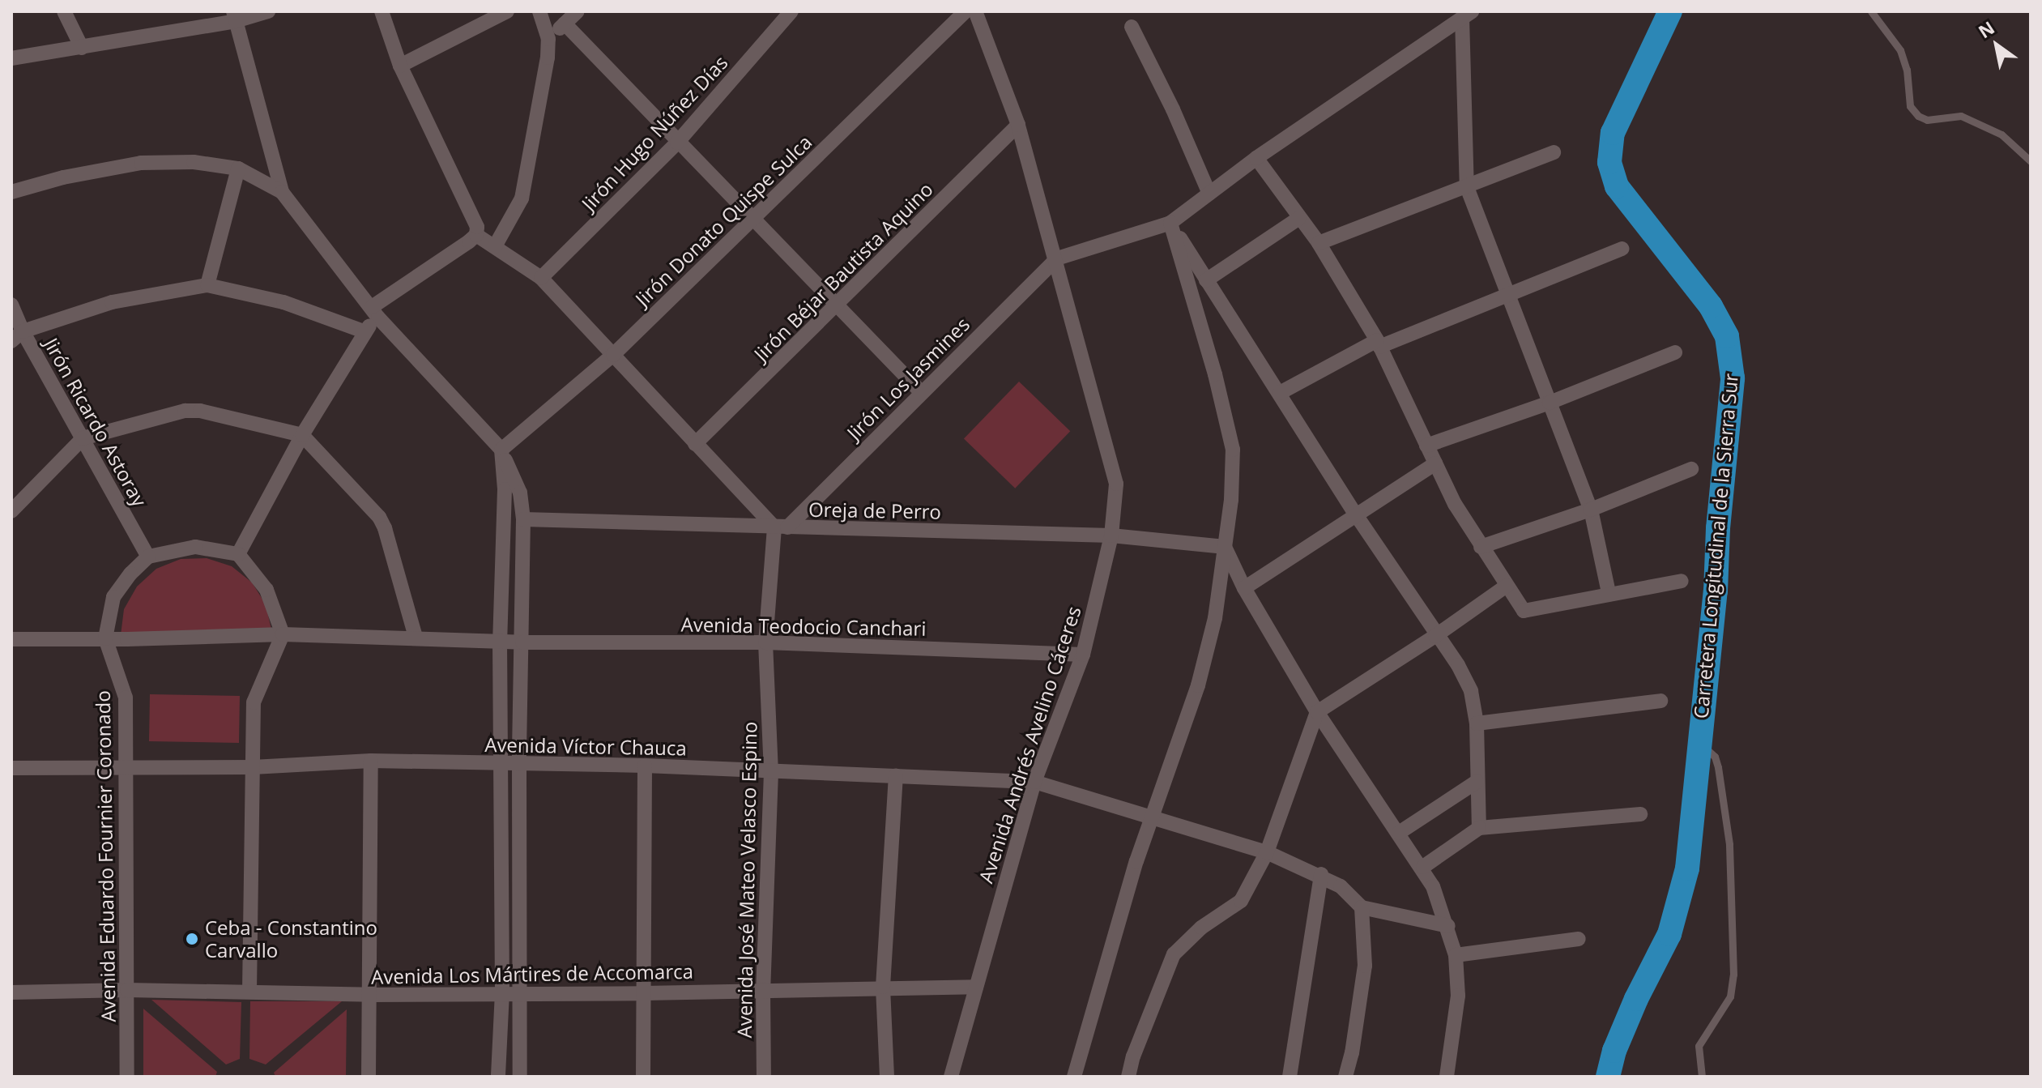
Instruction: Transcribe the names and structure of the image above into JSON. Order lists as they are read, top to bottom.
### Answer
{
  "streets": {
    "highway": ["Carretera Longitudinal de la Sierra Sur"],
    "street": [
      "Jirón Hugo Núñez Días",
      "Jirón Donato Quispe Sulca",
      "Jirón Béjar Bautista Aquino",
      "Jirón Los Jasmines",
      "Jirón Ricardo Astoray",
      "Oreja de Perro",
      "Avenida Teodocio Canchari",
      "Avenida Andrés Avelino Cáceres",
      "Avenida Víctor Chauca",
      "Avenida Eduardo Fournier Coronado",
      "Avenida José Mateo Velasco Espino",
      "Avenida Los Mártires de Accomarca"
    ]
  },
  "crossings": [
    ["Jirón Béjar Bautista Aquino", "Avenida Andrés Avelino Cáceres"],
    ["Jirón Los Jasmines", "Oreja de Perro"],
    ["Jirón Los Jasmines", "Avenida Andrés Avelino Cáceres"],
    ["Jirón Los Jasmines", "Avenida José Mateo Velasco Espino"],
    ["Oreja de Perro", "Avenida Andrés Avelino Cáceres"],
    ["Oreja de Perro", "Avenida José Mateo Velasco Espino"],
    ["Avenida Teodocio Canchari", "Avenida Andrés Avelino Cáceres"],
    ["Avenida Teodocio Canchari", "Avenida Eduardo Fournier Coronado"],
    ["Avenida Teodocio Canchari", "Avenida José Mateo Velasco Espino"],
    ["Avenida Andrés Avelino Cáceres", "Avenida Víctor Chauca"],
    ["Avenida Andrés Avelino Cáceres", "Avenida Los Mártires de Accomarca"],
    ["Avenida Víctor Chauca", "Avenida Eduardo Fournier Coronado"],
    ["Avenida Víctor Chauca", "Avenida José Mateo Velasco Espino"],
    ["Avenida Eduardo Fournier Coronado", "Avenida Los Mártires de Accomarca"],
    ["Avenida José Mateo Velasco Espino", "Avenida Los Mártires de Accomarca"]
  ],
  "places": ["Ceba - Constantino Carvallo"],
  "north": "top left"
}
